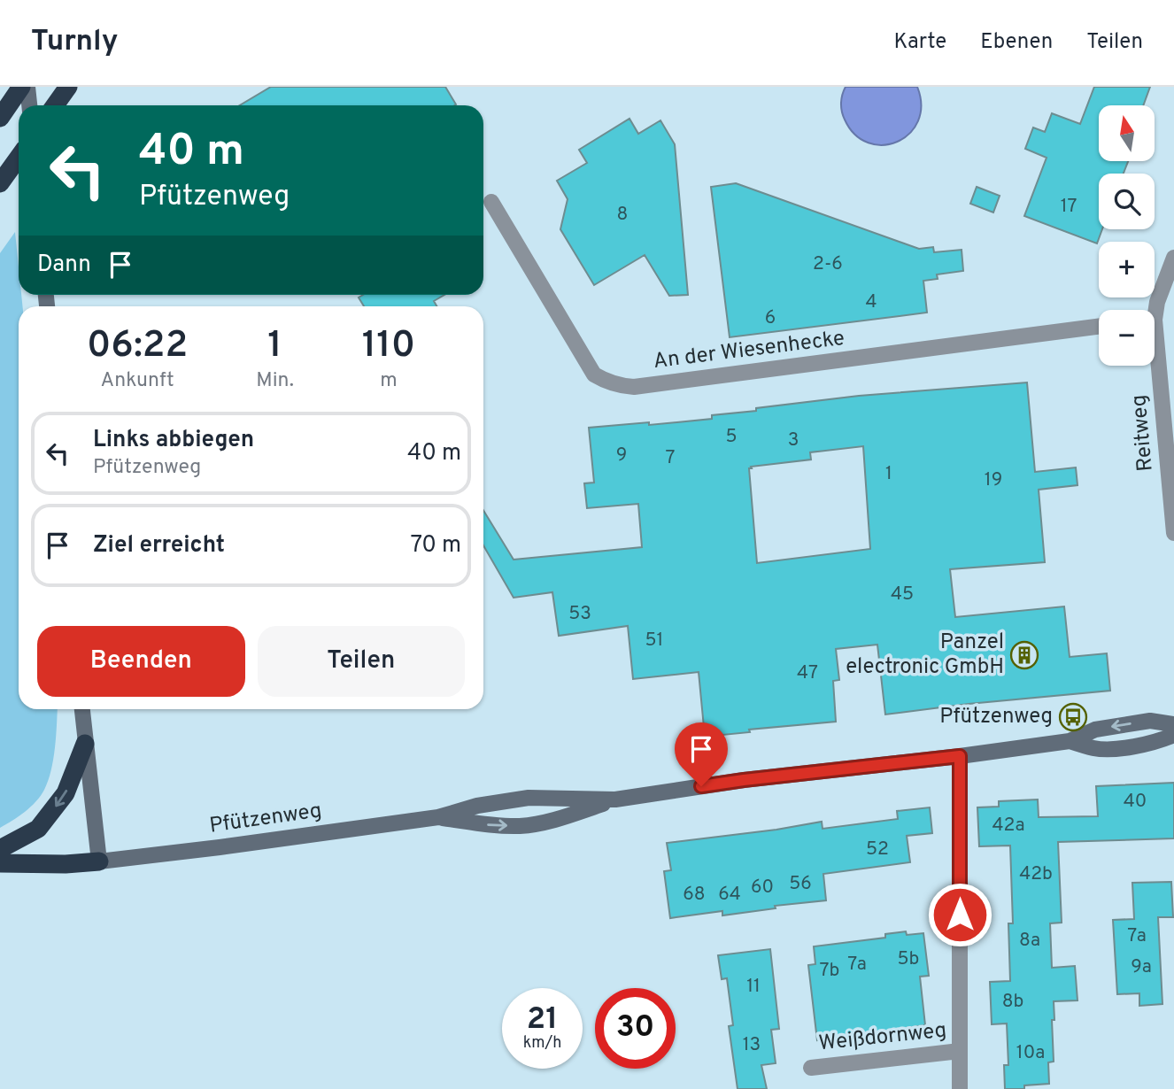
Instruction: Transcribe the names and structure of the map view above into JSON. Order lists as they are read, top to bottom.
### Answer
{
  "streets": {
    "street": [
      "An der Wiesenhecke",
      "Reitweg",
      "Pfützenweg",
      "Weißdornweg"
    ]
  },
  "crossings": [
    ["Pfützenweg", "Weißdornweg"]
  ],
  "places": {
    "building": ["Panzel electronic GmbH"],
    "bus stop": ["Pfützenweg"]
  },
  "house_numbers": [
    "17",
    "8",
    "2-6",
    "4",
    "6",
    "5",
    "3",
    "9",
    "7",
    "1",
    "19",
    "45",
    "53",
    "51",
    "47",
    "40",
    "42a",
    "52",
    "42b",
    "56",
    "60",
    "68",
    "64",
    "7a",
    "8a",
    "5b",
    "7a",
    "9a",
    "7b",
    "11",
    "8b",
    "13",
    "10a"
  ],
  "north": "top",
  "page": {
    "header": "Turnly",
    "nav": ["Karte", "Ebenen", "Teilen"],
    "map_buttons": ["+", "−"],
    "turn": ["40 m", "Pfützenweg"],
    "then": "Dann",
    "eta": [
      "06:22",
      "Ankunft",
      "1",
      "Min.",
      "110",
      "m"
    ],
    "list": [
      {
        "name": "Links abbiegen",
        "note": "Pfützenweg",
        "value": "40 m"
      },
      {
        "name": "Ziel erreicht",
        "value": "70 m"
      }
    ],
    "buttons": ["Beenden", "Teilen"],
    "speed": "21 km/h",
    "limit": "30"
  }
}
